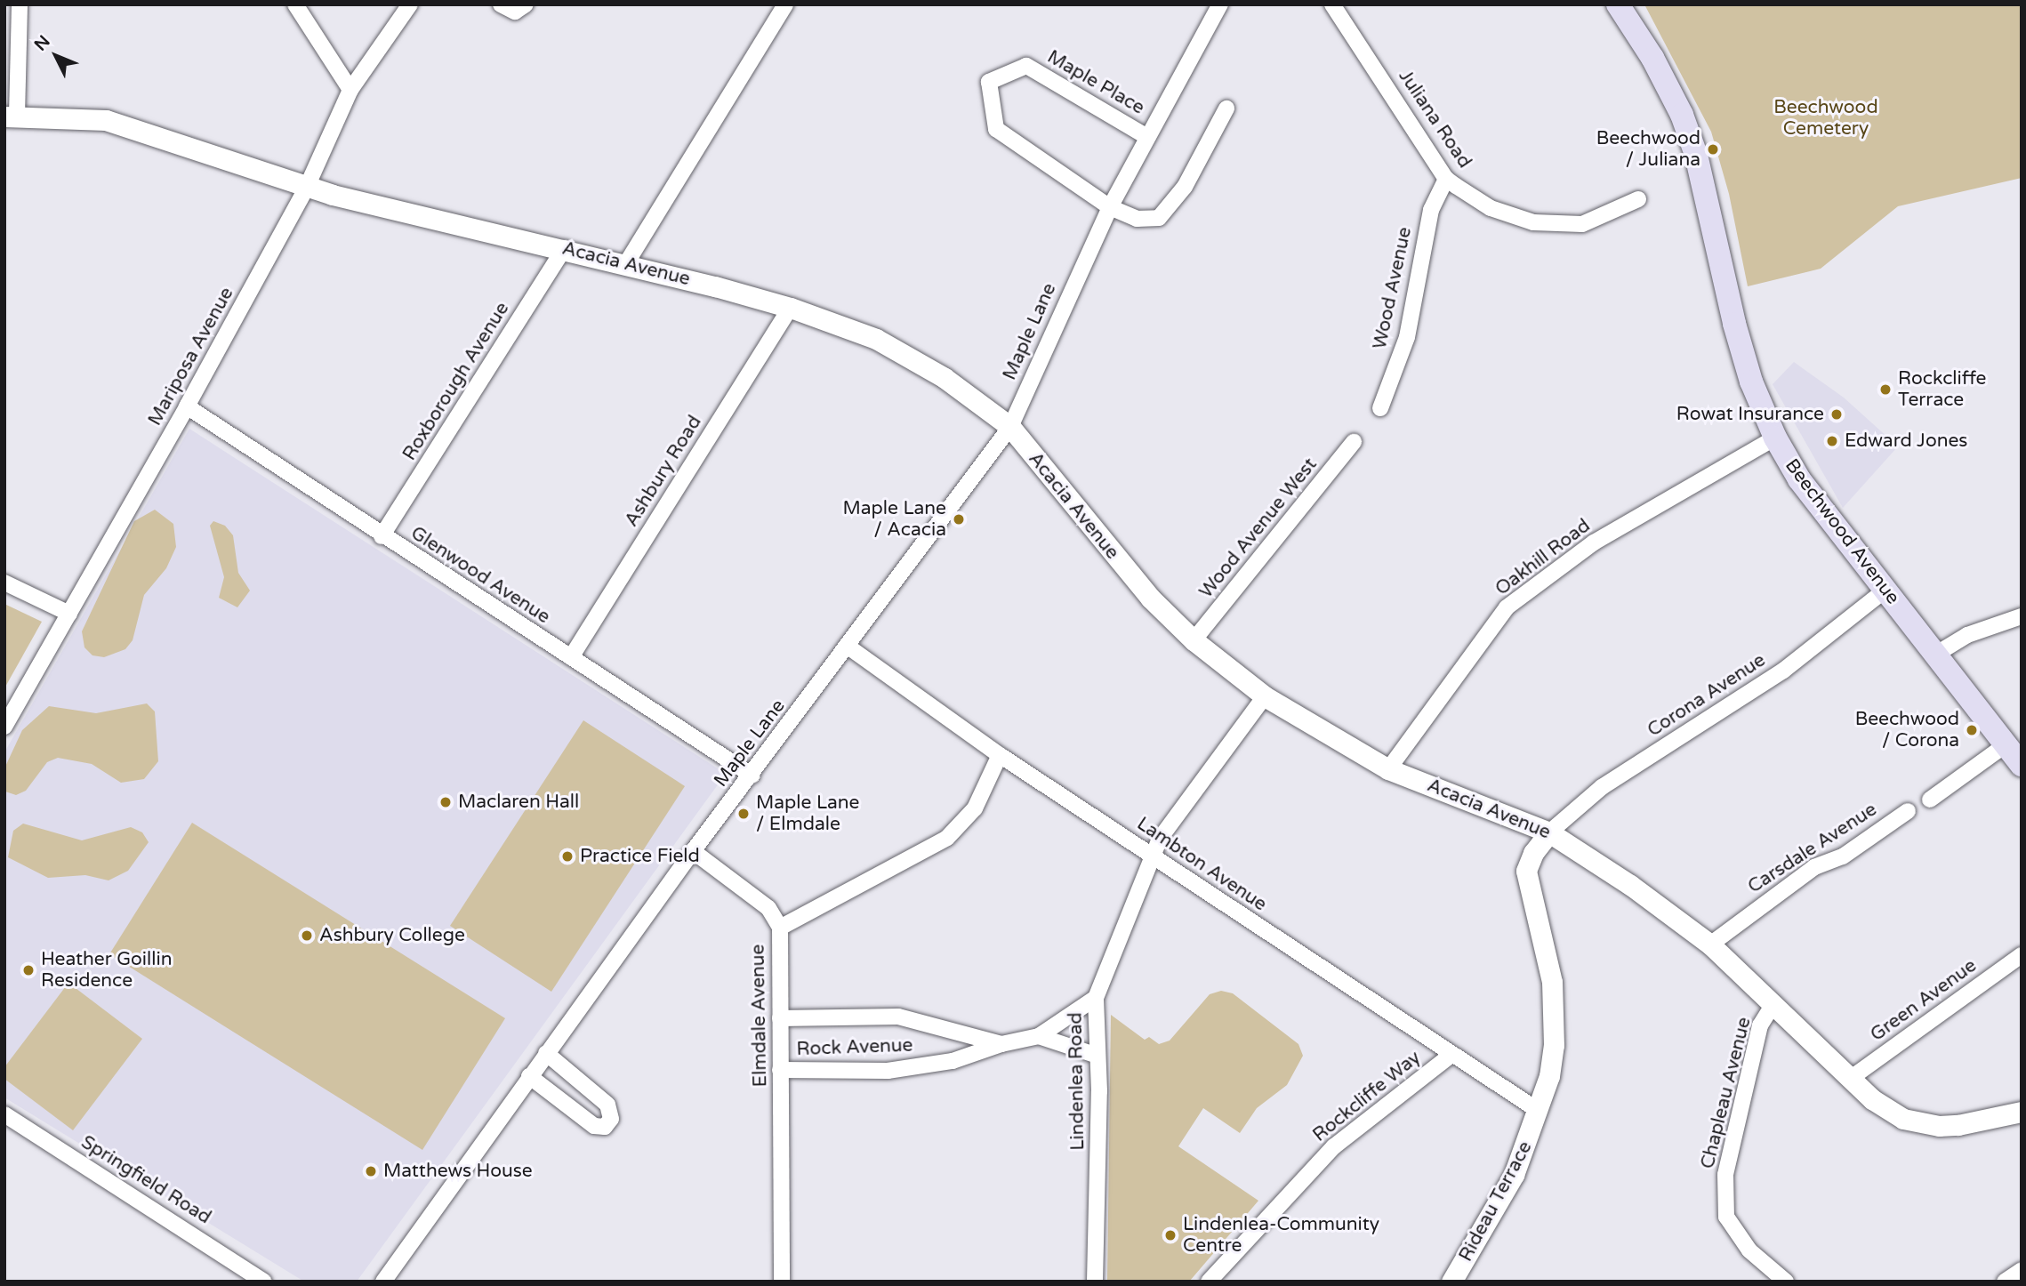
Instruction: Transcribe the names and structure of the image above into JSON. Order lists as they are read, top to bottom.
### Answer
{
  "streets": {
    "main road": ["Beechwood Avenue"],
    "street": [
      "Maple Place",
      "Juliana Road",
      "Acacia Avenue",
      "Wood Avenue",
      "Maple Lane",
      "Mariposa Avenue",
      "Roxborough Avenue",
      "Ashbury Road",
      "Wood Avenue West",
      "Oakhill Road",
      "Glenwood Avenue",
      "Corona Avenue",
      "Carsdale Avenue",
      "Lambton Avenue",
      "Green Avenue",
      "Elmdale Avenue",
      "Rock Avenue",
      "Lindenlea Road",
      "Chapleau Avenue",
      "Rockcliffe Way",
      "Springfield Road",
      "Rideau Terrace"
    ]
  },
  "crossings": [
    ["Maple Place", "Maple Lane"],
    ["Juliana Road", "Wood Avenue"],
    ["Acacia Avenue", "Maple Lane"],
    ["Acacia Avenue", "Mariposa Avenue"],
    ["Acacia Avenue", "Roxborough Avenue"],
    ["Acacia Avenue", "Ashbury Road"],
    ["Acacia Avenue", "Wood Avenue West"],
    ["Acacia Avenue", "Oakhill Road"],
    ["Acacia Avenue", "Corona Avenue"],
    ["Acacia Avenue", "Carsdale Avenue"],
    ["Acacia Avenue", "Green Avenue"],
    ["Acacia Avenue", "Lindenlea Road"],
    ["Acacia Avenue", "Chapleau Avenue"],
    ["Acacia Avenue", "Rideau Terrace"],
    ["Maple Lane", "Glenwood Avenue"],
    ["Maple Lane", "Lambton Avenue"],
    ["Mariposa Avenue", "Glenwood Avenue"],
    ["Roxborough Avenue", "Glenwood Avenue"],
    ["Ashbury Road", "Glenwood Avenue"],
    ["Beechwood Avenue", "Oakhill Road"],
    ["Beechwood Avenue", "Corona Avenue"],
    ["Corona Avenue", "Rideau Terrace"],
    ["Lambton Avenue", "Elmdale Avenue"],
    ["Lambton Avenue", "Lindenlea Road"],
    ["Lambton Avenue", "Rockcliffe Way"],
    ["Lambton Avenue", "Rideau Terrace"],
    ["Elmdale Avenue", "Rock Avenue"],
    ["Rock Avenue", "Lindenlea Road"]
  ],
  "parks": ["Beechwood Cemetery"],
  "places": [
    "Beechwood / Juliana",
    "Rockcliffe Terrace",
    "Rowat Insurance",
    "Edward Jones",
    "Maple Lane / Acacia",
    "Beechwood / Corona",
    "Maclaren Hall",
    "Maple Lane / Elmdale",
    "Practice Field",
    "Ashbury College",
    "Heather Goillin Residence",
    "Matthews House",
    "Lindenlea-Community Centre"
  ],
  "north": "top left"
}
